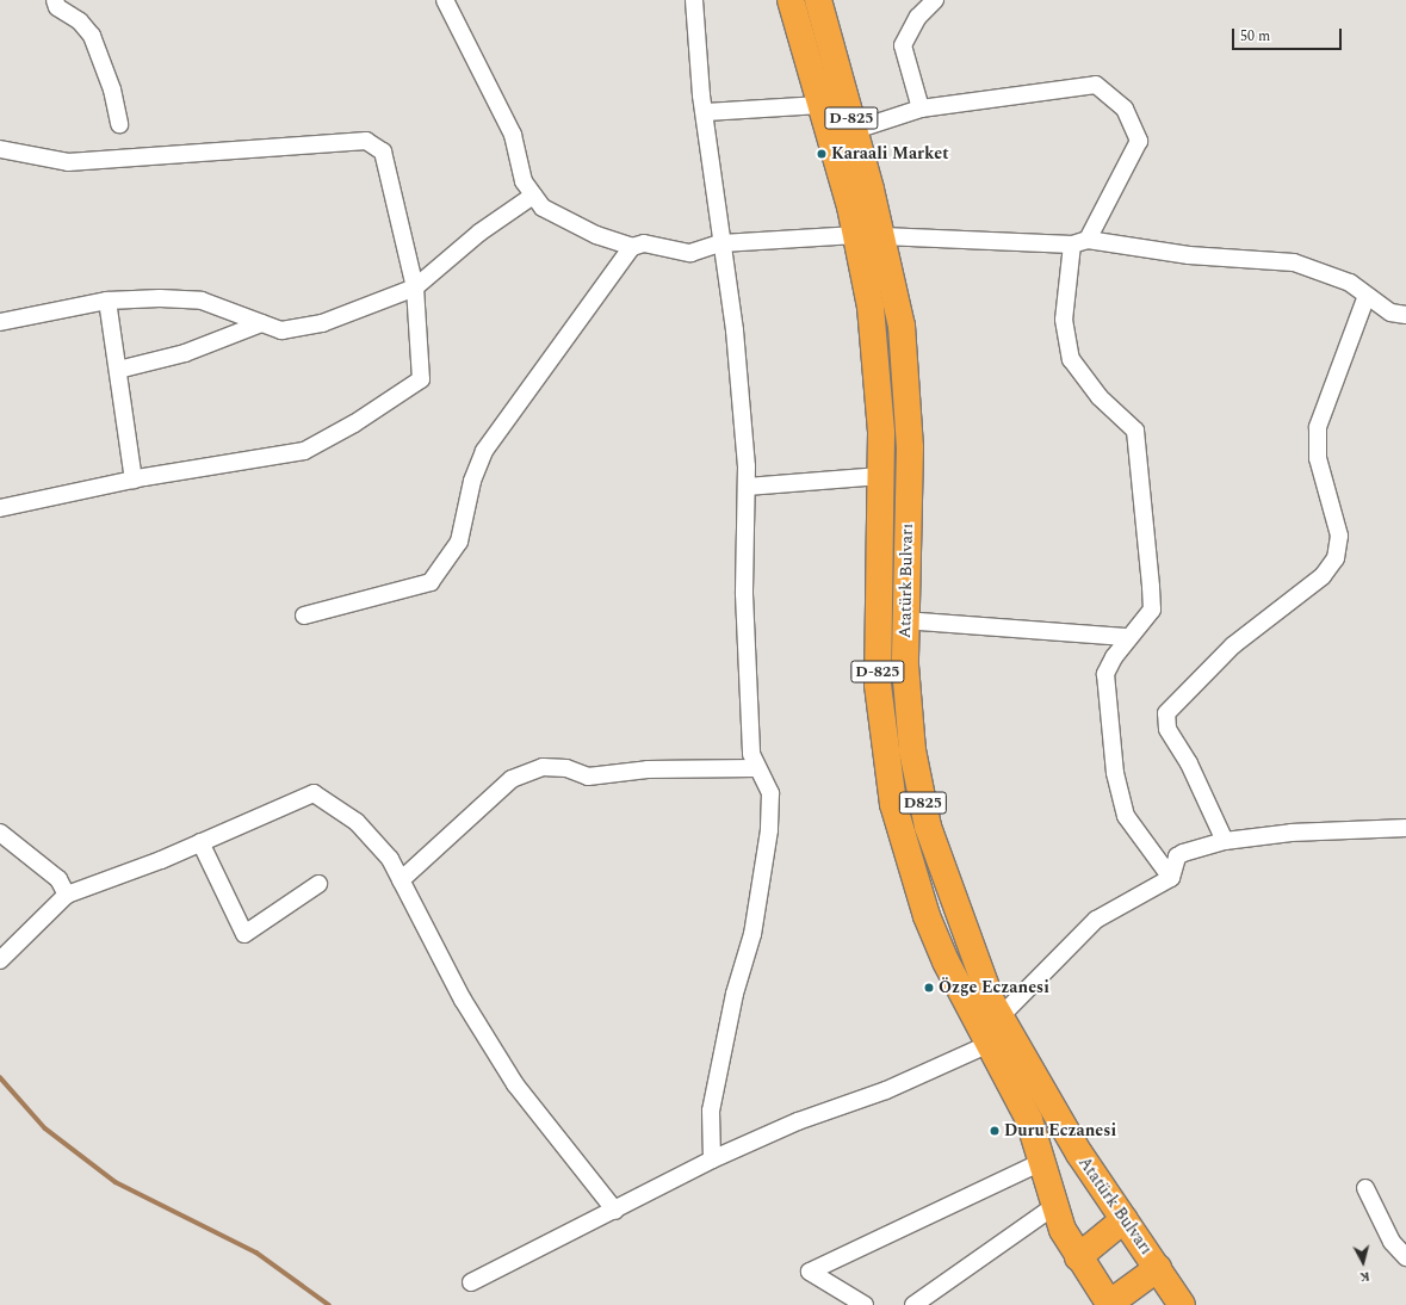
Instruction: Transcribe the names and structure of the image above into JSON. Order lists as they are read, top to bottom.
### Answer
{
  "streets": {
    "highway": ["D-825", "Atatürk Bulvarı", "D825"]
  },
  "places": ["Karaali Market", "Özge Eczanesi", "Duru Eczanesi"],
  "scale_bar": "50 m",
  "north": "bottom"
}
